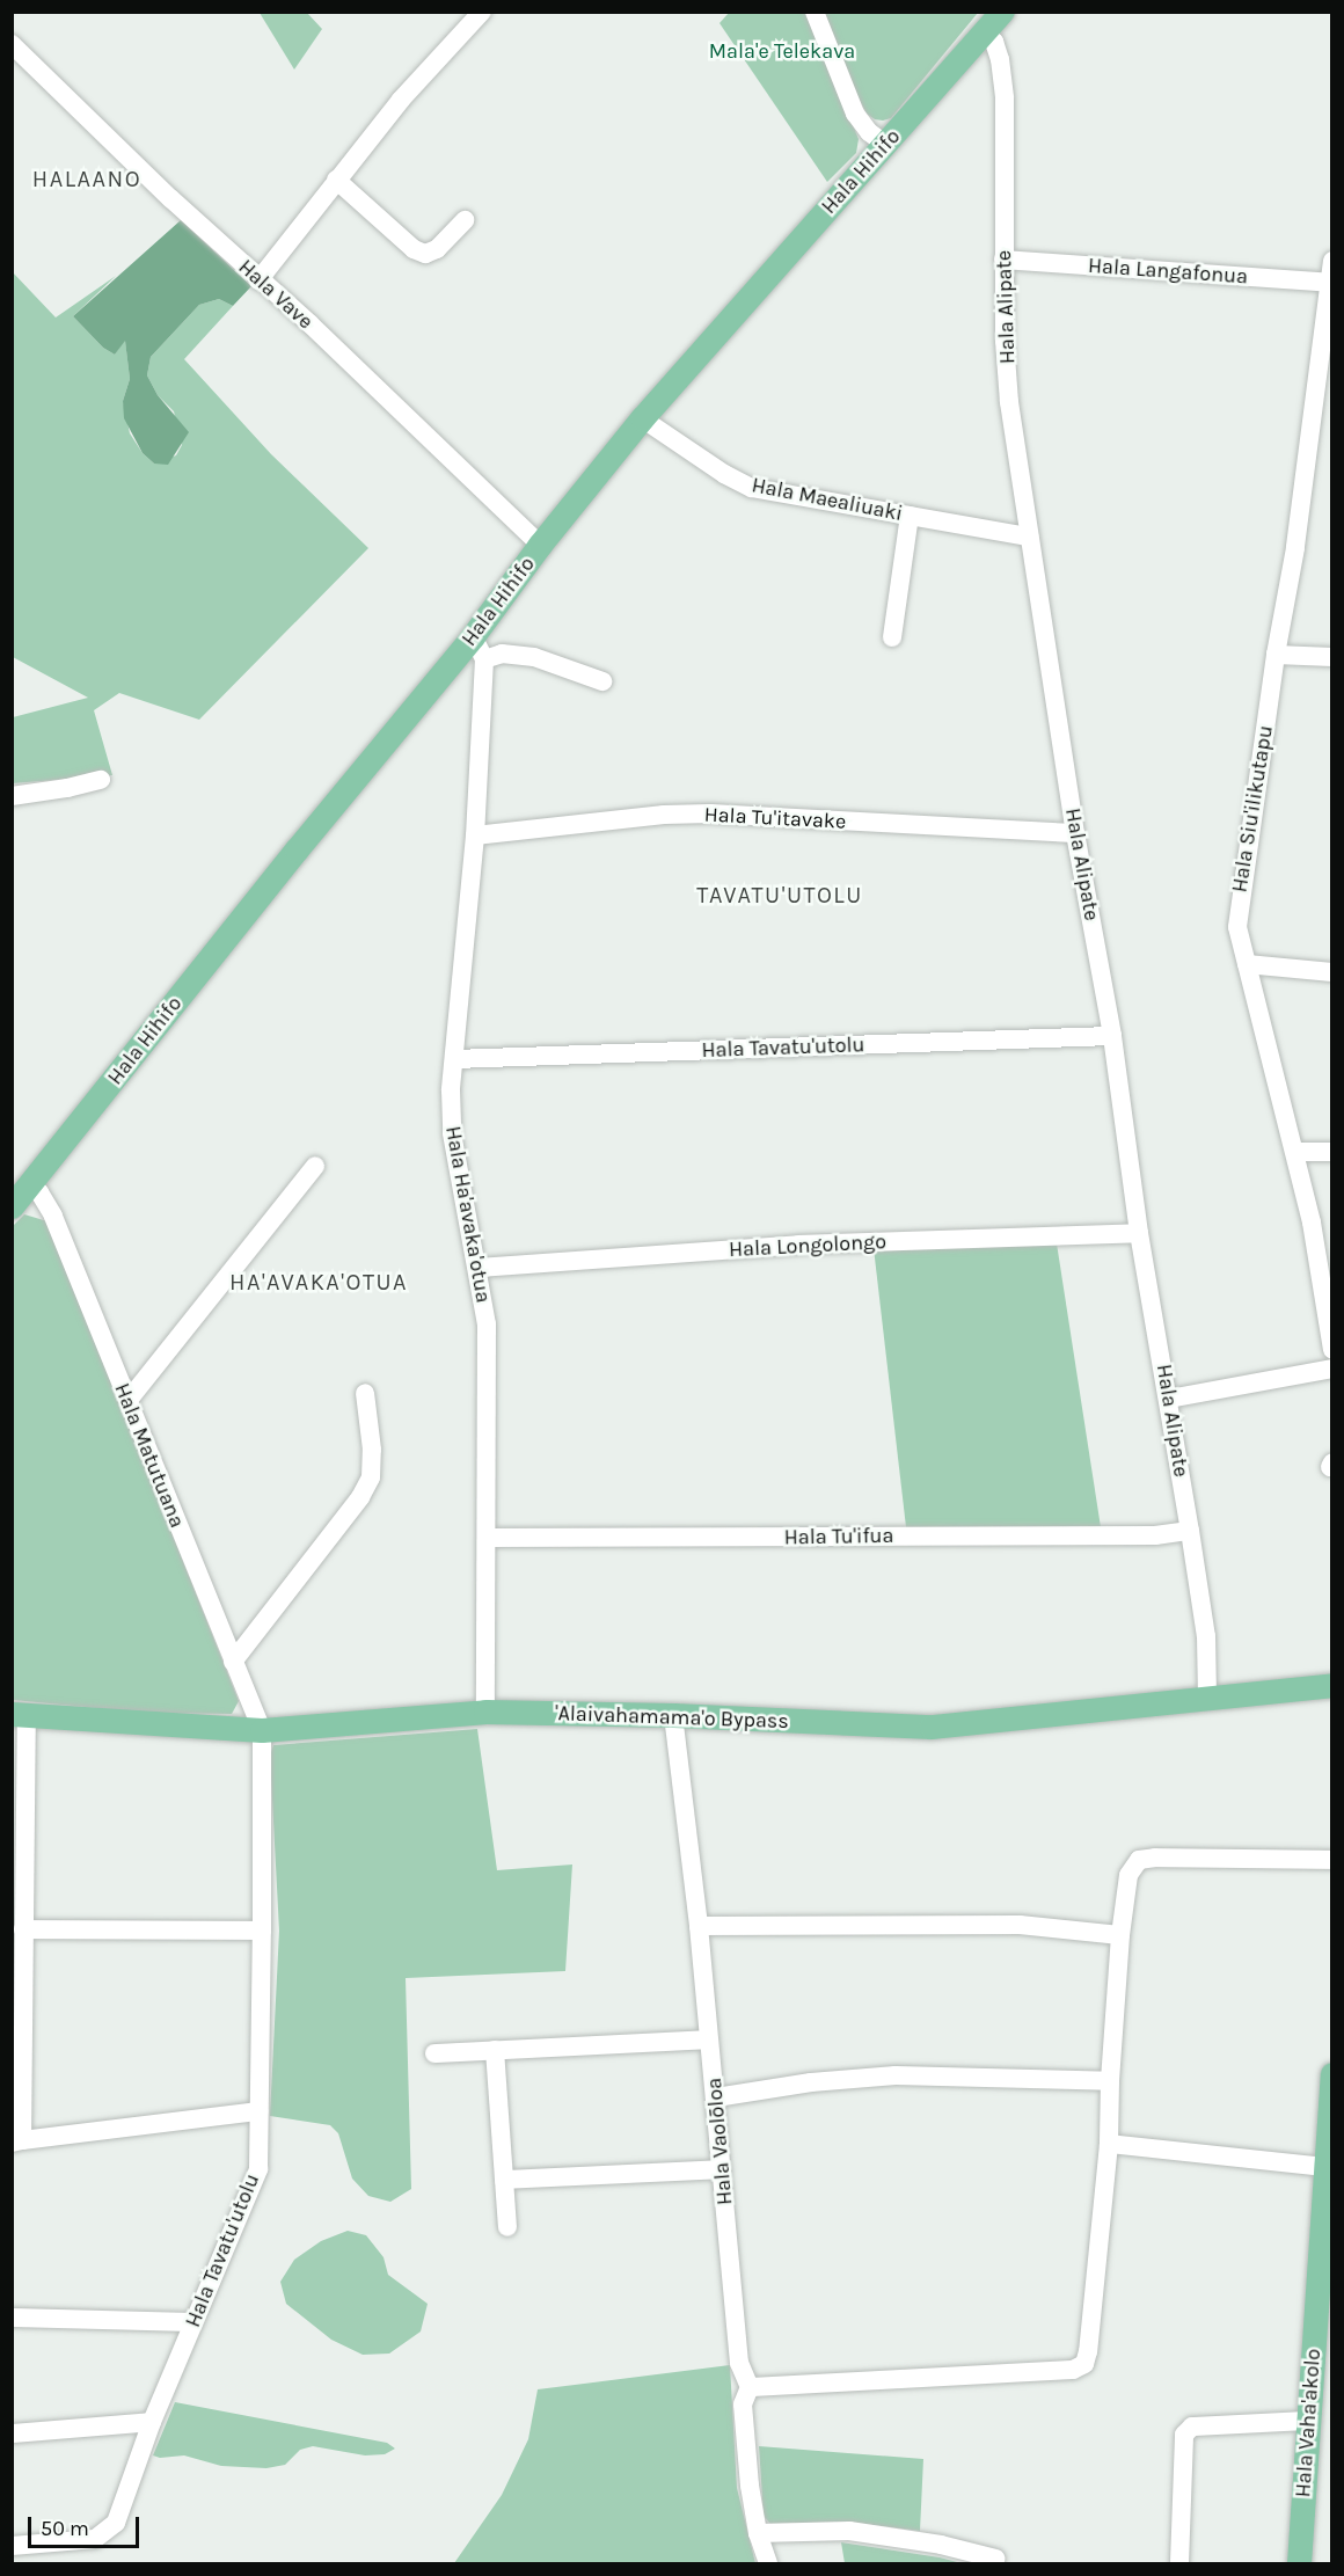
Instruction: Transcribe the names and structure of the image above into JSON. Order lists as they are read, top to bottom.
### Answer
{
  "streets": {
    "main road": ["Hala Hihifo", "'Alaivahamama'o Bypass", "Hala Vaha'akolo"],
    "street": [
      "Hala Langafonua",
      "Hala Vave",
      "Hala Alipate",
      "Hala Maealiuaki",
      "Hala Siu'ilikutapu",
      "Hala Tu'itavake",
      "Hala Tavatu'utolu",
      "Hala Ha'avaka'otua",
      "Hala Longolongo",
      "Hala Matutuana",
      "Hala Tu'ifua",
      "Hala Vaolōloa"
    ]
  },
  "crossings": [
    ["Hala Hihifo", "Hala Vave"],
    ["Hala Hihifo", "Hala Alipate"],
    ["Hala Hihifo", "Hala Maealiuaki"],
    ["Hala Hihifo", "Hala Ha'avaka'otua"],
    ["Hala Hihifo", "Hala Matutuana"],
    ["Hala Langafonua", "Hala Alipate"],
    ["Hala Langafonua", "Hala Siu'ilikutapu"],
    ["Hala Alipate", "Hala Maealiuaki"],
    ["Hala Alipate", "Hala Tu'itavake"],
    ["Hala Alipate", "Hala Tavatu'utolu"],
    ["Hala Alipate", "Hala Longolongo"],
    ["Hala Alipate", "Hala Tu'ifua"],
    ["Hala Alipate", "'Alaivahamama'o Bypass"],
    ["Hala Tu'itavake", "Hala Ha'avaka'otua"],
    ["Hala Tavatu'utolu", "Hala Ha'avaka'otua"],
    ["Hala Tavatu'utolu", "Hala Matutuana"],
    ["Hala Tavatu'utolu", "'Alaivahamama'o Bypass"],
    ["Hala Ha'avaka'otua", "Hala Longolongo"],
    ["Hala Ha'avaka'otua", "Hala Tu'ifua"],
    ["Hala Ha'avaka'otua", "'Alaivahamama'o Bypass"],
    ["Hala Matutuana", "'Alaivahamama'o Bypass"],
    ["'Alaivahamama'o Bypass", "Hala Vaolōloa"]
  ],
  "districts": ["HALAANO", "TAVATU'UTOLU", "HA'AVAKA'OTUA"],
  "parks": ["Mala'e Telekava"],
  "scale_bar": "50 m"
}
